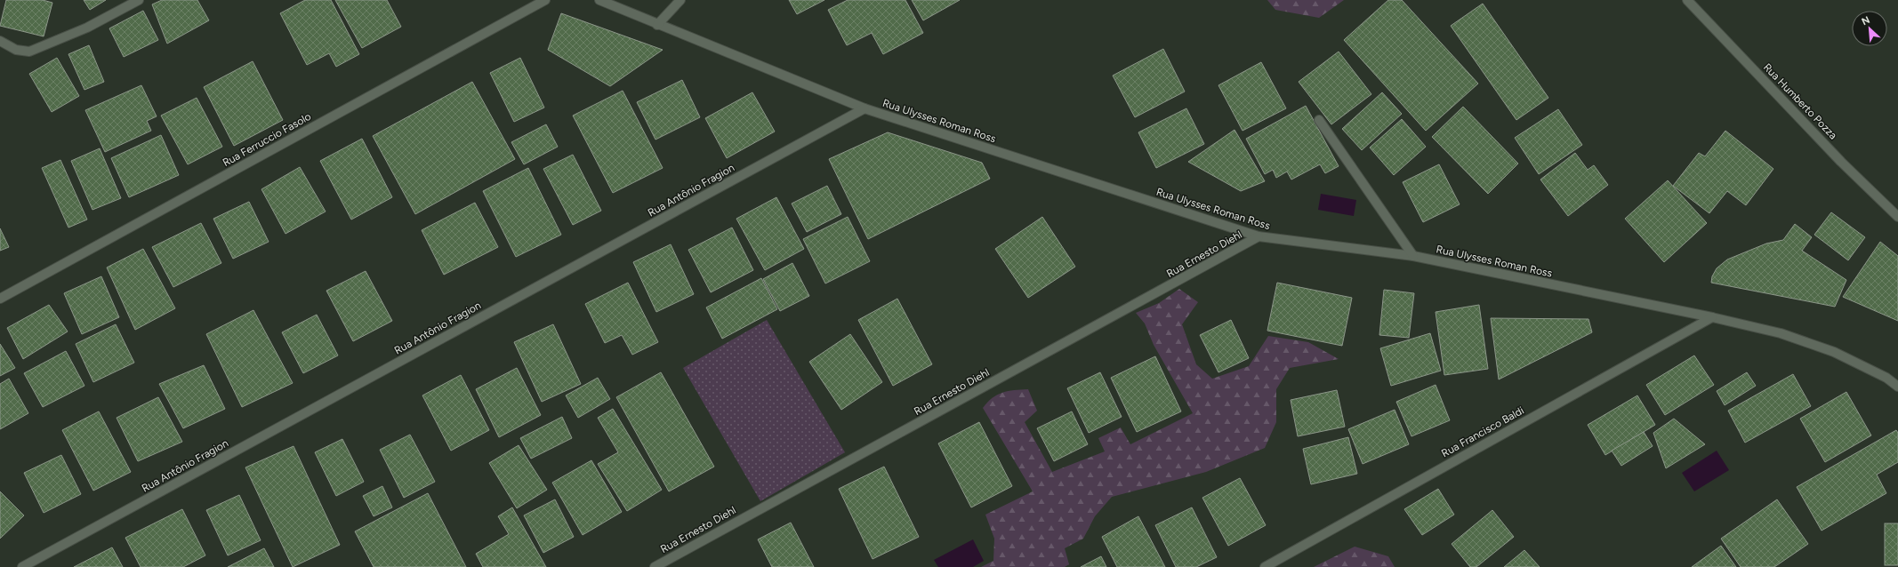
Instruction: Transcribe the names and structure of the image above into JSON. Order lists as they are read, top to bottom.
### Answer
{
  "streets": {
    "street": [
      "Rua Humberto Pozza",
      "Rua Ulysses Roman Ross",
      "Rua Ferruccio Fasolo",
      "Rua Antônio Fragion",
      "Rua Ernesto Diehl",
      "Rua Francisco Baldi"
    ]
  },
  "crossings": [
    ["Rua Ulysses Roman Ross", "Rua Antônio Fragion"],
    ["Rua Ulysses Roman Ross", "Rua Ernesto Diehl"],
    ["Rua Ulysses Roman Ross", "Rua Francisco Baldi"]
  ],
  "north": "top left"
}
